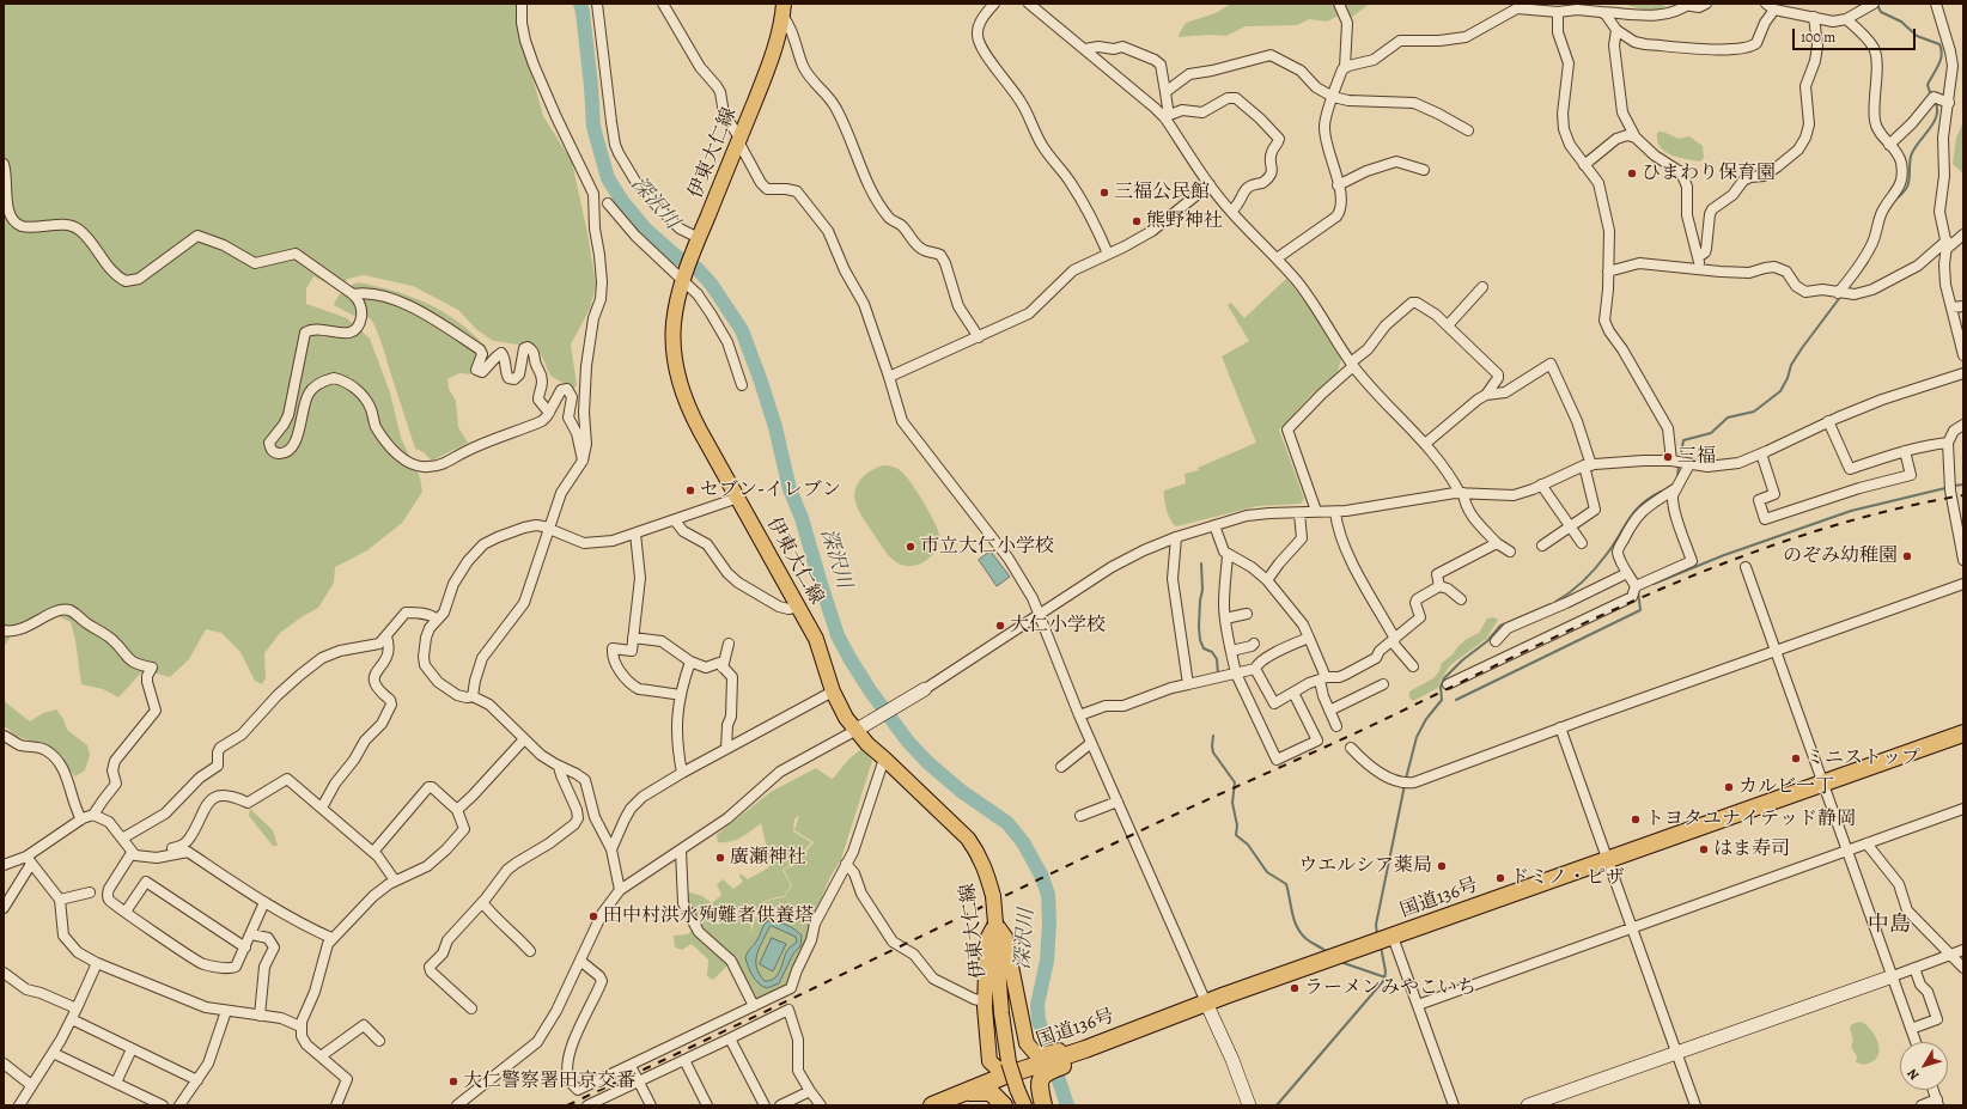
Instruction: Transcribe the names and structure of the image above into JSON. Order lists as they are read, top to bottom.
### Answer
{
  "streets": {
    "highway": ["国道136号"],
    "main road": ["伊東大仁線"]
  },
  "crossings": [
    ["伊東大仁線", "国道136号"]
  ],
  "districts": ["中島"],
  "water": ["深沢川"],
  "places": [
    "ひまわり保育園",
    "三福公民館",
    "熊野神社",
    "三福",
    "セブン-イレブン",
    "市立大仁小学校",
    "のぞみ幼稚園",
    "大仁小学校",
    "ミニストップ",
    "カルビ一丁",
    "トヨタユナイテッド静岡",
    "はま寿司",
    "廣瀬神社",
    "ウエルシア薬局",
    "ドミノ・ピザ",
    "田中村洪水殉難者供養塔",
    "ラーメンみやこいち",
    "大仁警察署田京交番"
  ],
  "scale_bar": "100 m",
  "north": "bottom left"
}
